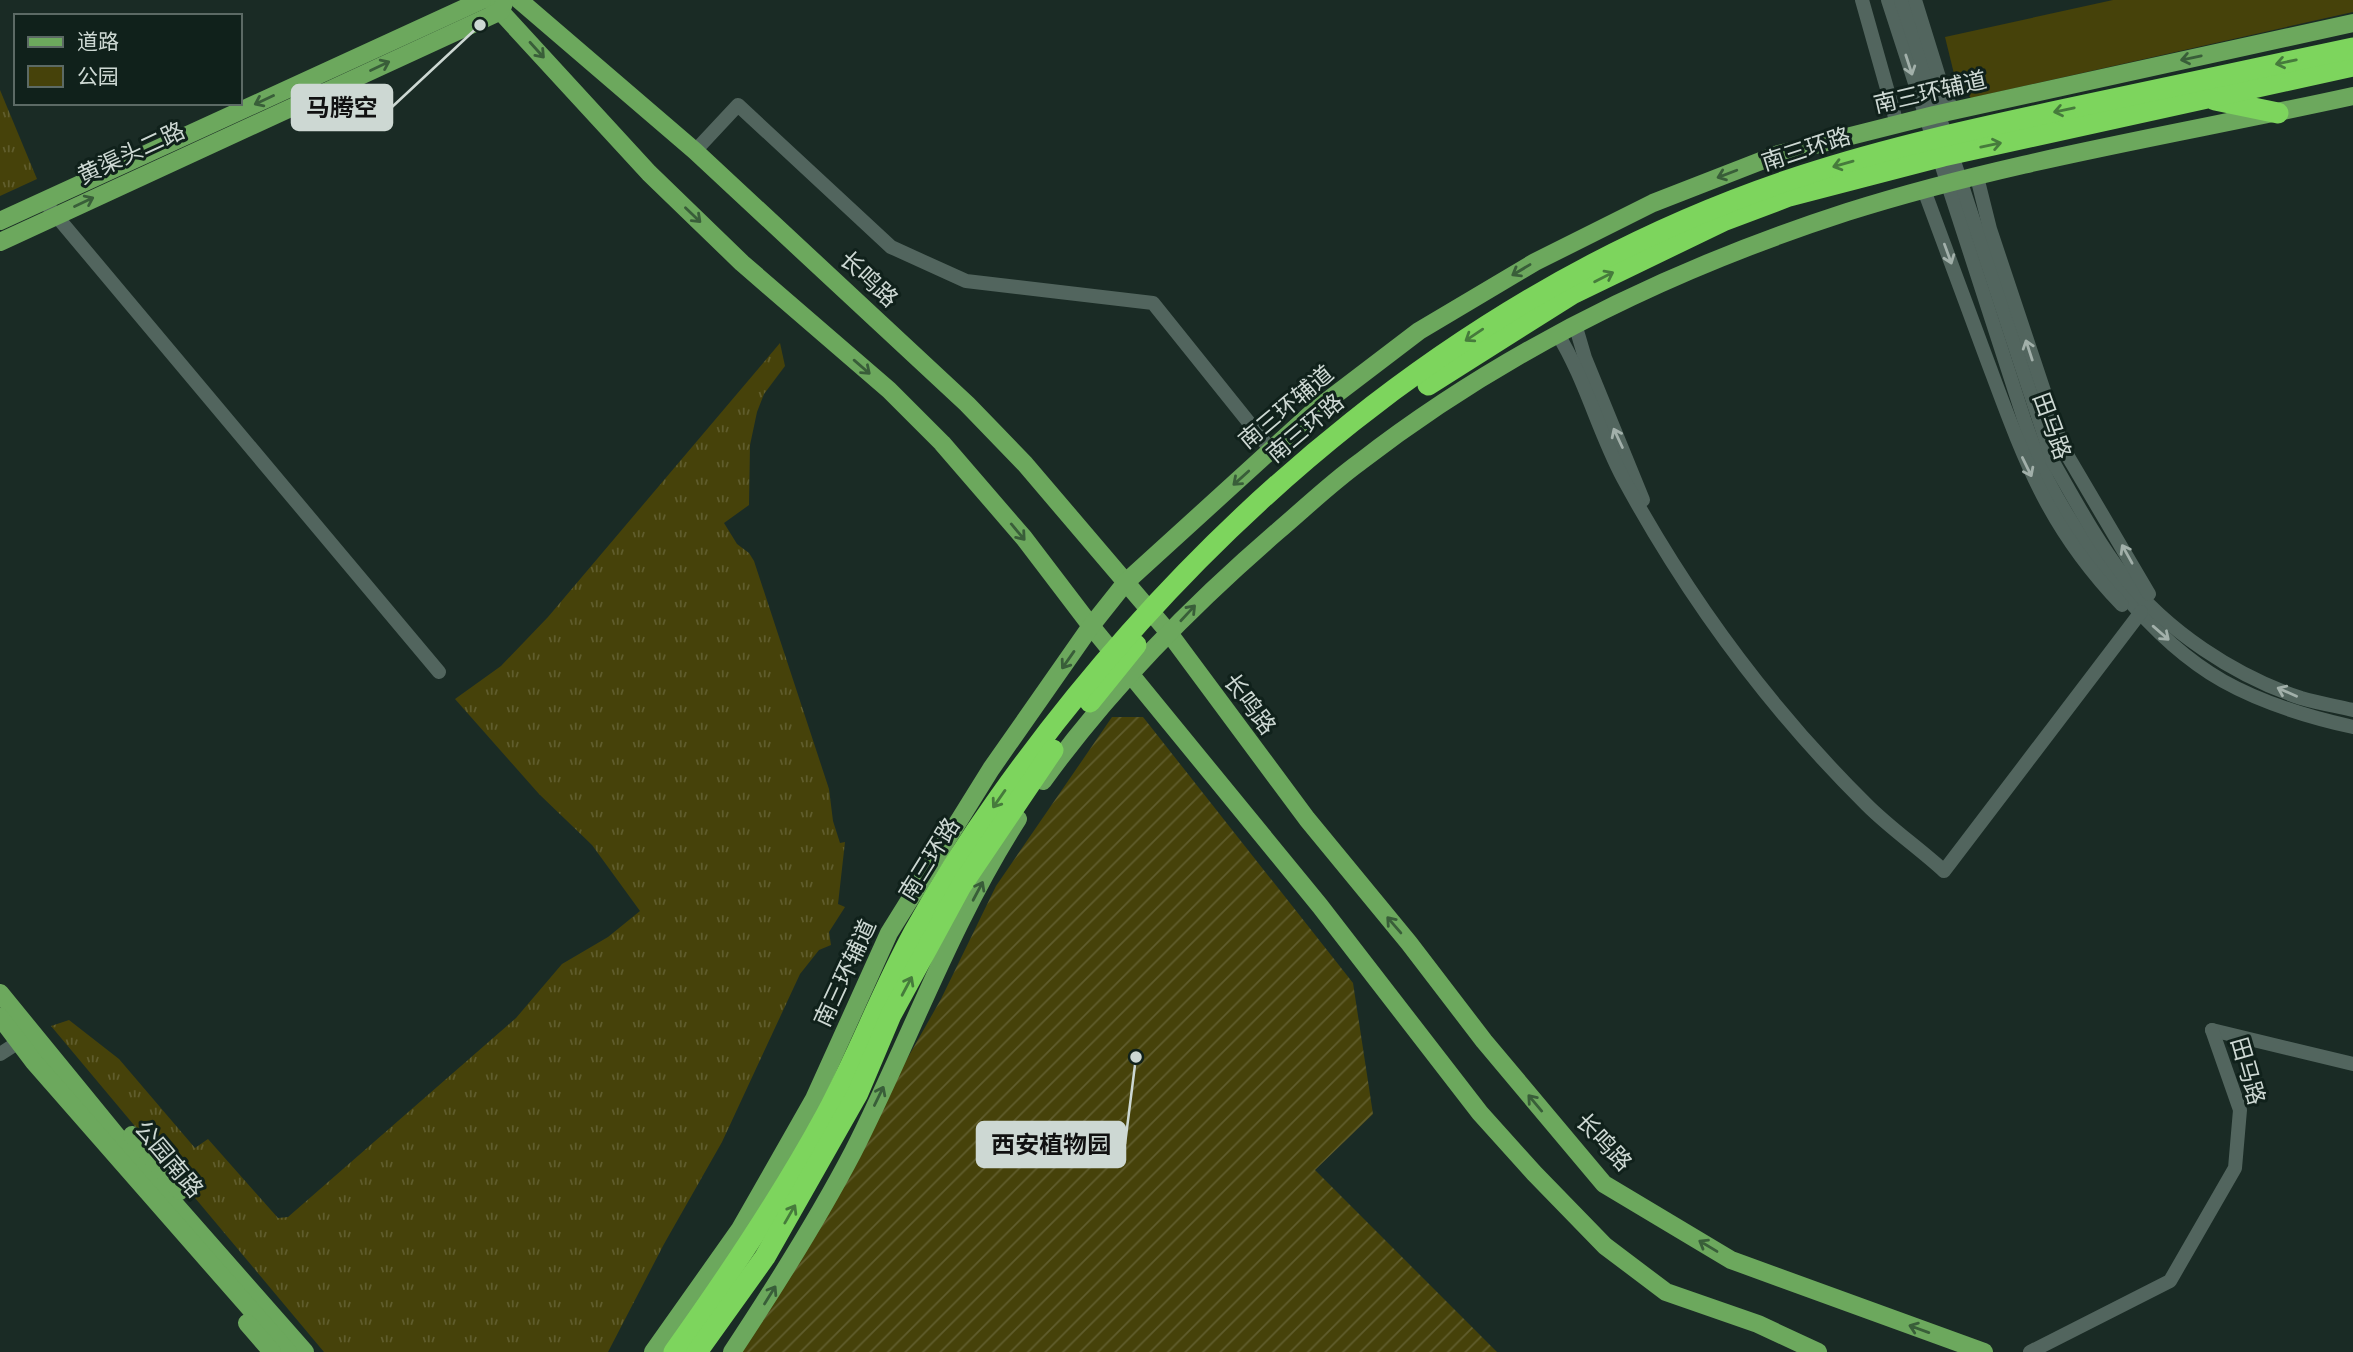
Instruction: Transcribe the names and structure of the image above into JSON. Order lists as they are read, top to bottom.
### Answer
{
  "streets": {
    "highway": ["南三环路"],
    "main road": [
      "南三环辅道",
      "黄渠头二路",
      "长鸣路",
      "公园南路"
    ],
    "street": ["田马路"]
  },
  "crossings": [
    ["南三环辅道", "长鸣路"]
  ],
  "places": ["马腾空", "西安植物园"],
  "legend": ["道路", "公园"]
}
